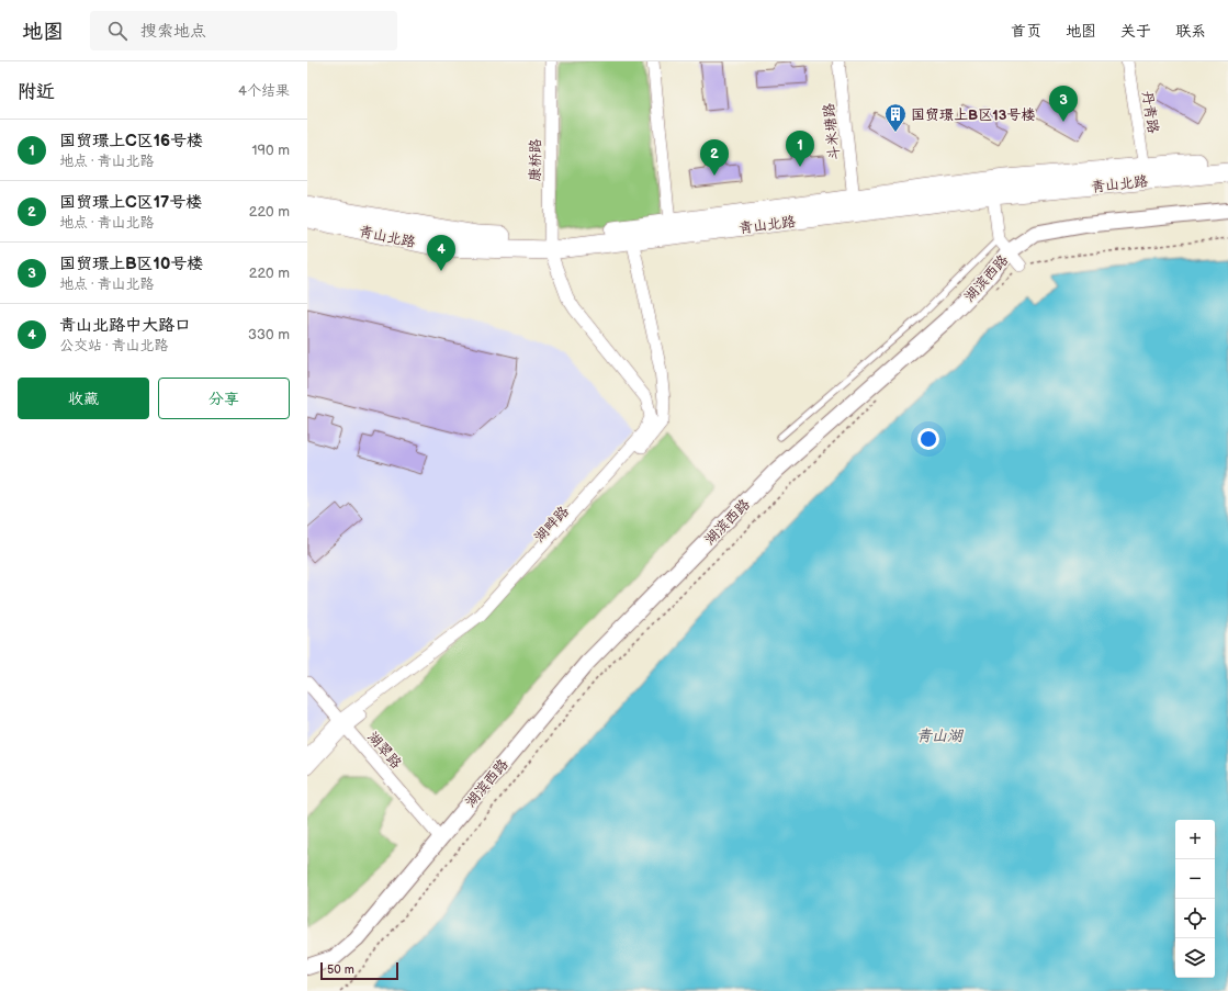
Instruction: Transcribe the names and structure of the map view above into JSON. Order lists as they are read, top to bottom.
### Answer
{
  "streets": {
    "main road": ["青山北路"],
    "street": [
      "丹青路",
      "斗米塘路",
      "康桥路",
      "湖滨西路",
      "湖畔路",
      "湖翠路"
    ]
  },
  "crossings": [
    ["丹青路", "青山北路"],
    ["斗米塘路", "青山北路"],
    ["康桥路", "青山北路"],
    ["康桥路", "湖畔路"],
    ["青山北路", "湖畔路"],
    ["湖滨西路", "湖翠路"],
    ["湖畔路", "湖翠路"]
  ],
  "water": ["青山湖"],
  "places": {
    "building": ["国贸璟上B区13号楼"]
  },
  "scale_bar": "50 m",
  "page": {
    "header": "地图",
    "search": "搜索地点",
    "nav": [
      "首页",
      "地图",
      "关于",
      "联系"
    ],
    "heading": ["附近", "4个结果"],
    "pins": [
      "3",
      "1",
      "2",
      "4"
    ],
    "list": [
      {
        "mark": "1",
        "name": "国贸璟上C区16号楼",
        "note": "地点 · 青山北路",
        "value": "190 m"
      },
      {
        "mark": "2",
        "name": "国贸璟上C区17号楼",
        "note": "地点 · 青山北路",
        "value": "220 m"
      },
      {
        "mark": "3",
        "name": "国贸璟上B区10号楼",
        "note": "地点 · 青山北路",
        "value": "220 m"
      },
      {
        "mark": "4",
        "name": "青山北路中大路口",
        "note": "公交站 · 青山北路",
        "value": "330 m"
      }
    ],
    "buttons": ["收藏", "分享"],
    "map_buttons": ["+", "−"],
    "scale": "50 m"
  }
}
